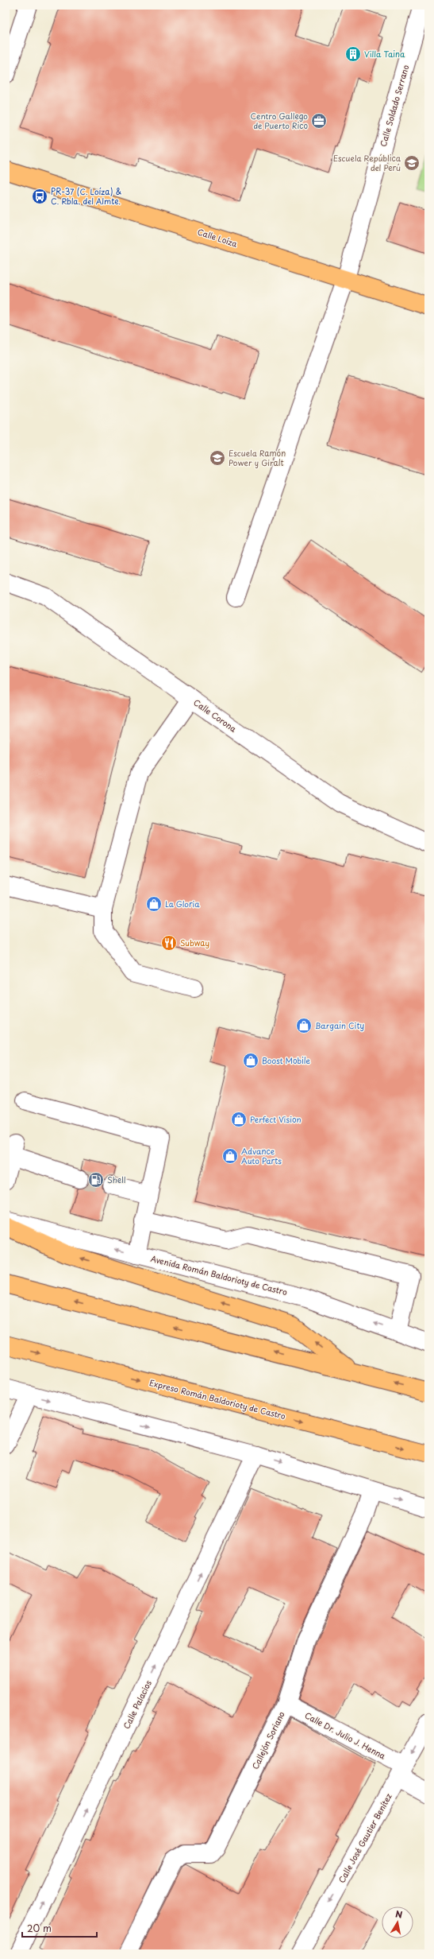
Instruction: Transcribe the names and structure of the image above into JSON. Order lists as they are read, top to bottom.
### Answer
{
  "streets": {
    "main road": ["Calle Loíza", "Expreso Román Baldorioty de Castro"],
    "street": [
      "Calle Soldado Serrano",
      "Calle Corona",
      "Avenida Román Baldorioty de Castro",
      "Calle Palacios",
      "Calle Dr. Julio J. Henna",
      "Callejón Soriano",
      "Calle José Gautier Benítez"
    ]
  },
  "crossings": [
    ["Calle Soldado Serrano", "Calle Loíza"],
    ["Calle Dr. Julio J. Henna", "Callejón Soriano"],
    ["Calle Dr. Julio J. Henna", "Calle José Gautier Benítez"]
  ],
  "one_way": ["Avenida Román Baldorioty de Castro", "Calle Palacios", "Calle José Gautier Benítez"],
  "places": {
    "building": ["Villa Taina"],
    "office": ["Centro Gallego de Puerto Rico"],
    "school or university": ["Escuela República del Perú", "Escuela Ramón Power y Giralt"],
    "bus stop": ["PR-37 (C. Loíza) & C. Rbla. del Almte."],
    "shop": [
      "La Gloria",
      "Bargain City",
      "Boost Mobile",
      "Perfect Vision",
      "Advance Auto Parts"
    ],
    "restaurant": ["Subway"],
    "fuel station": ["Shell"]
  },
  "scale_bar": "20 m",
  "north": "top"
}
